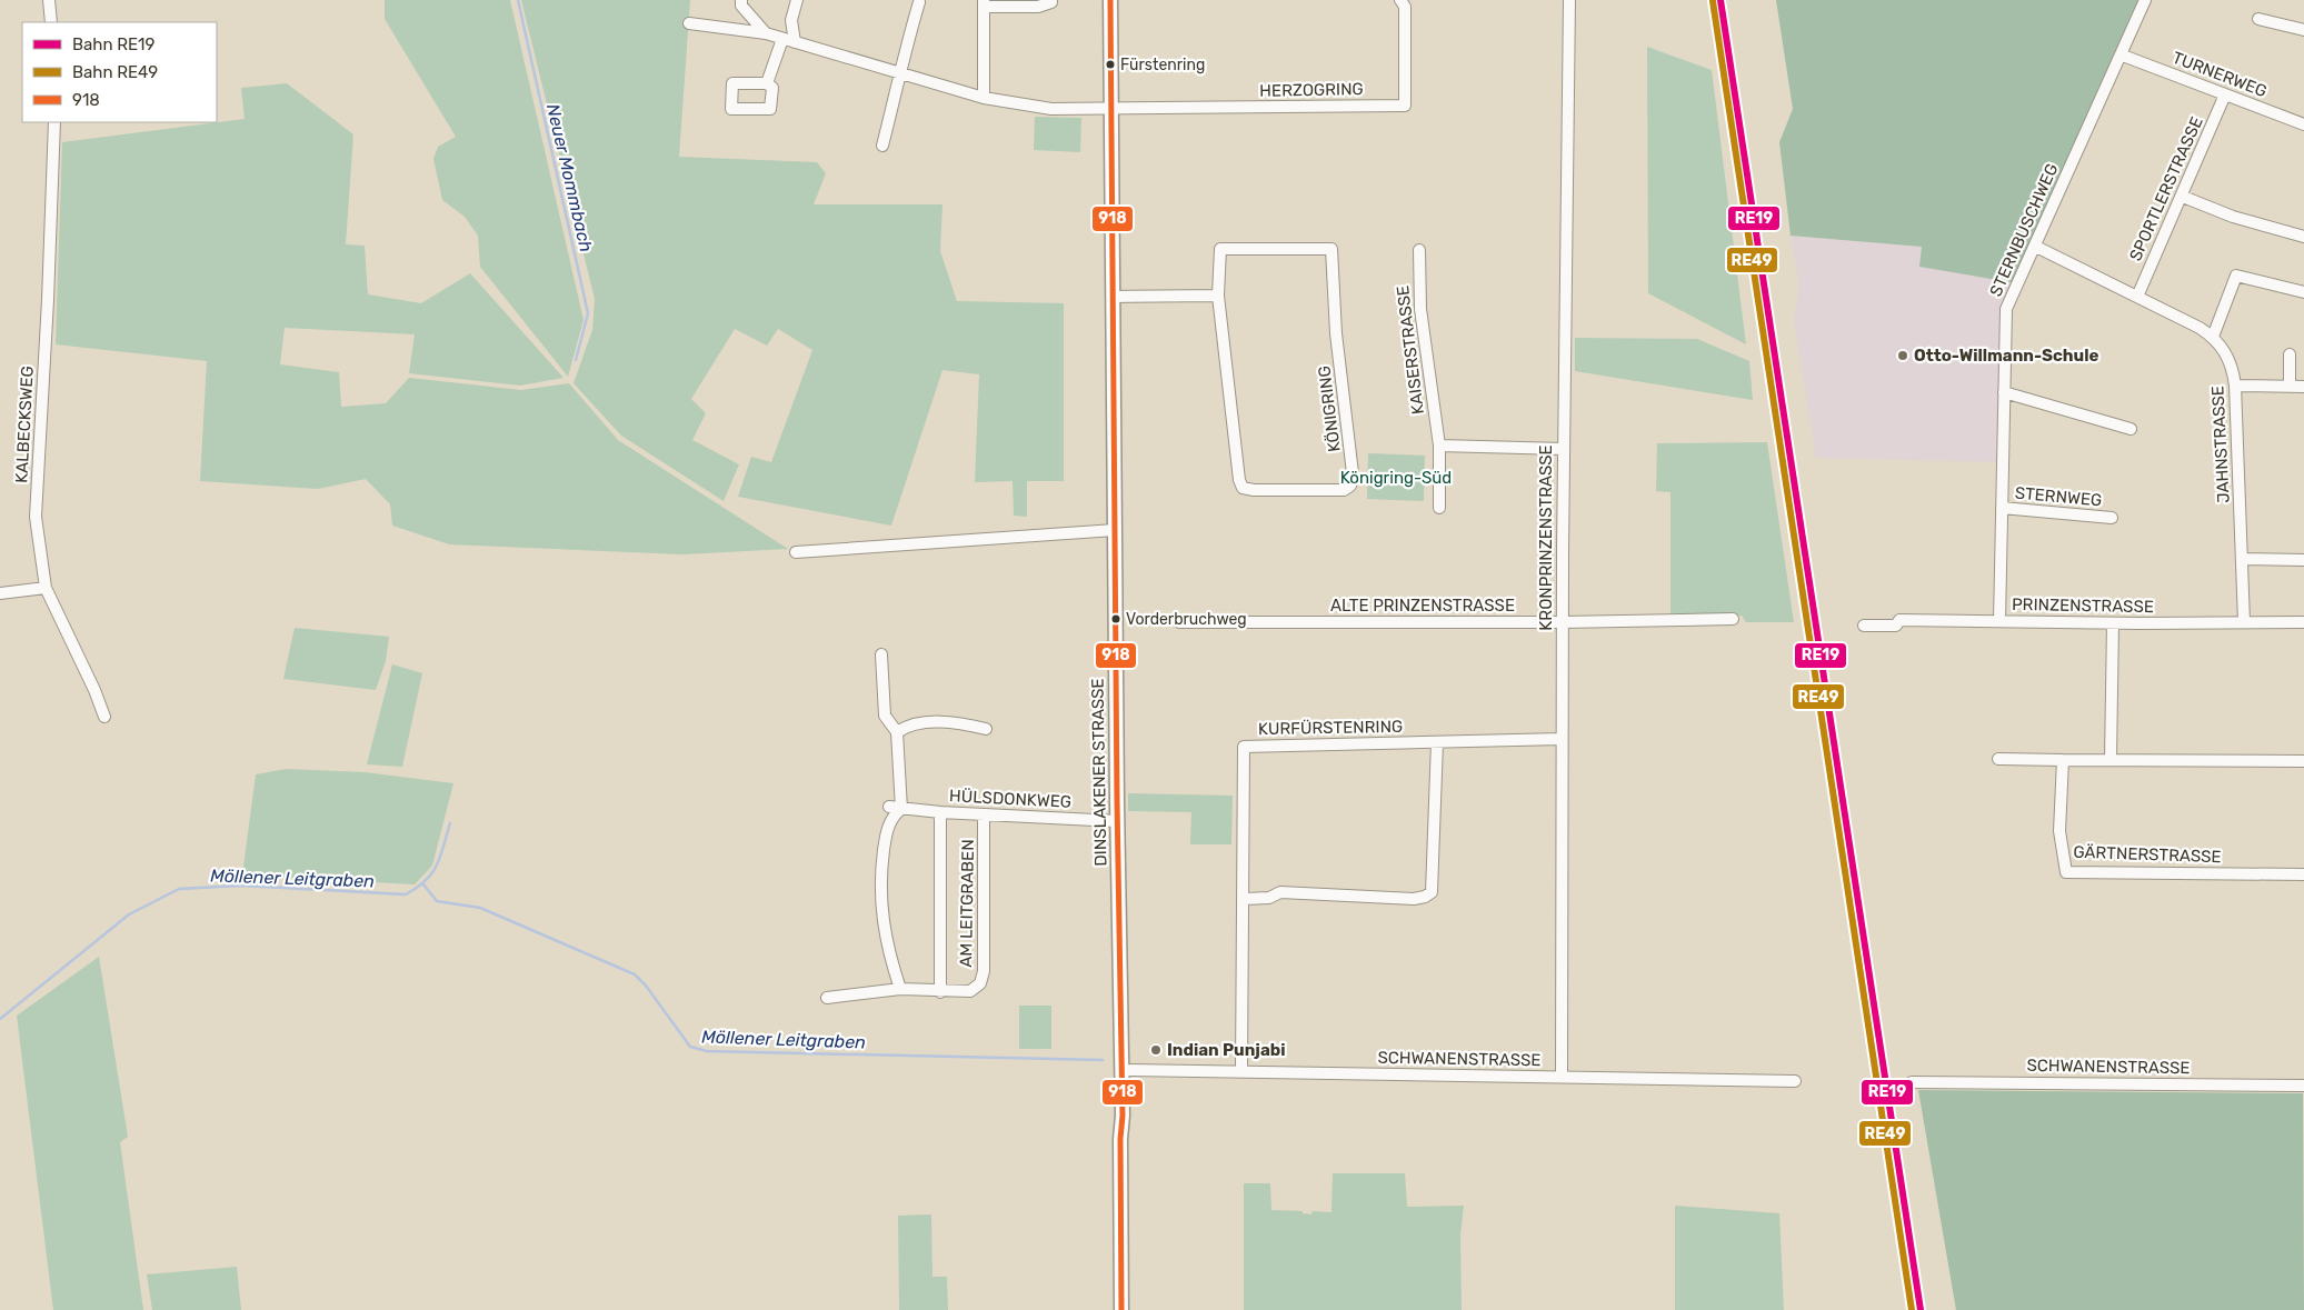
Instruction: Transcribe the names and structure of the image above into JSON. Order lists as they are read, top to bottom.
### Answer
{
  "streets": {
    "main road": ["DINSLAKENER STRASSE"],
    "street": [
      "TURNERWEG",
      "HERZOGRING",
      "SPORTLERSTRASSE",
      "STERNBUSCHWEG",
      "KAISERSTRASSE",
      "KÖNIGRING",
      "KALBECKSWEG",
      "JAHNSTRASSE",
      "STERNWEG",
      "KRONPRINZENSTRASSE",
      "ALTE PRINZENSTRASSE",
      "PRINZENSTRASSE",
      "KURFÜRSTENRING",
      "HÜLSDONKWEG",
      "GÄRTNERSTRASSE",
      "AM LEITGRABEN",
      "SCHWANENSTRASSE"
    ]
  },
  "crossings": [
    ["TURNERWEG", "SPORTLERSTRASSE"],
    ["TURNERWEG", "STERNBUSCHWEG"],
    ["HERZOGRING", "DINSLAKENER STRASSE"],
    ["SPORTLERSTRASSE", "JAHNSTRASSE"],
    ["STERNBUSCHWEG", "JAHNSTRASSE"],
    ["STERNBUSCHWEG", "STERNWEG"],
    ["STERNBUSCHWEG", "PRINZENSTRASSE"],
    ["JAHNSTRASSE", "PRINZENSTRASSE"],
    ["KRONPRINZENSTRASSE", "ALTE PRINZENSTRASSE"],
    ["KRONPRINZENSTRASSE", "KURFÜRSTENRING"],
    ["KRONPRINZENSTRASSE", "SCHWANENSTRASSE"],
    ["KURFÜRSTENRING", "SCHWANENSTRASSE"],
    ["DINSLAKENER STRASSE", "HÜLSDONKWEG"],
    ["DINSLAKENER STRASSE", "SCHWANENSTRASSE"],
    ["HÜLSDONKWEG", "AM LEITGRABEN"]
  ],
  "water": ["Neuer Mommbach", "Möllener Leitgraben"],
  "parks": ["Königring-Süd"],
  "places": [
    "Fürstenring",
    "Otto-Willmann-Schule",
    "Vorderbruchweg",
    "Indian Punjabi"
  ],
  "lines": ["rail line RE19", "transit line 918", "rail line RE49"],
  "legend": ["Bahn RE19", "Bahn RE49", "918"]
}
